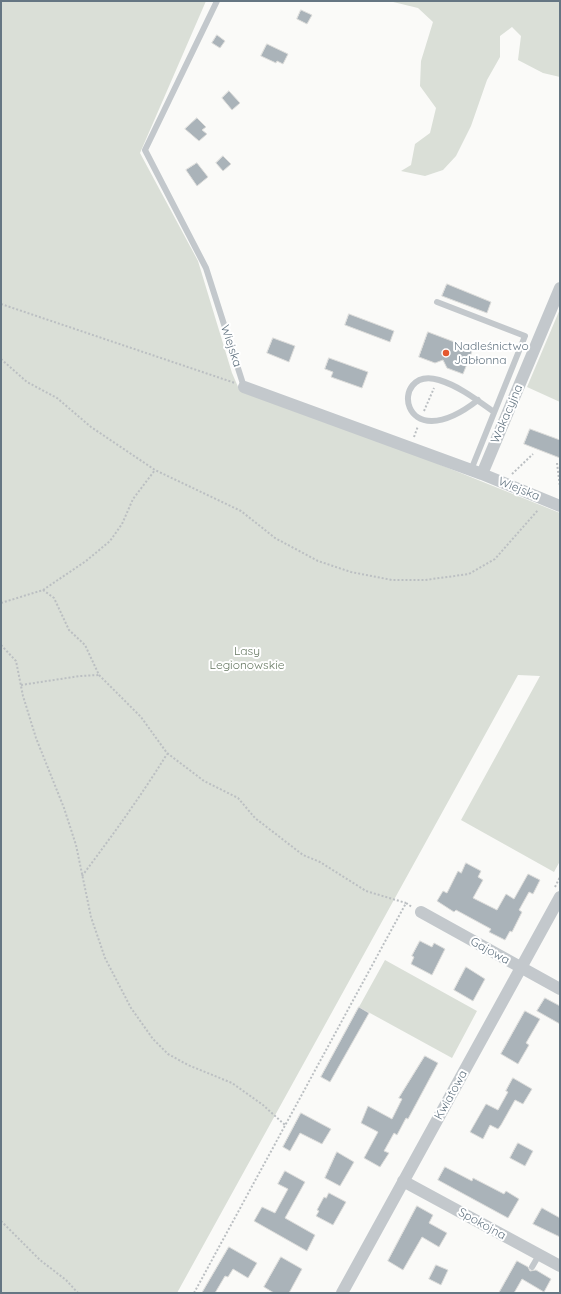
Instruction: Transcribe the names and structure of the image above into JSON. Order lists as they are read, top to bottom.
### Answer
{
  "streets": {
    "street": [
      "Wiejska",
      "Wakacyjna",
      "Gajowa",
      "Kwiatowa",
      "Spokojna"
    ]
  },
  "crossings": [
    ["Wiejska", "Wakacyjna"],
    ["Gajowa", "Kwiatowa"],
    ["Kwiatowa", "Spokojna"]
  ],
  "parks": ["Lasy Legionowskie"],
  "places": ["Nadleśnictwo Jabłonna"]
}
